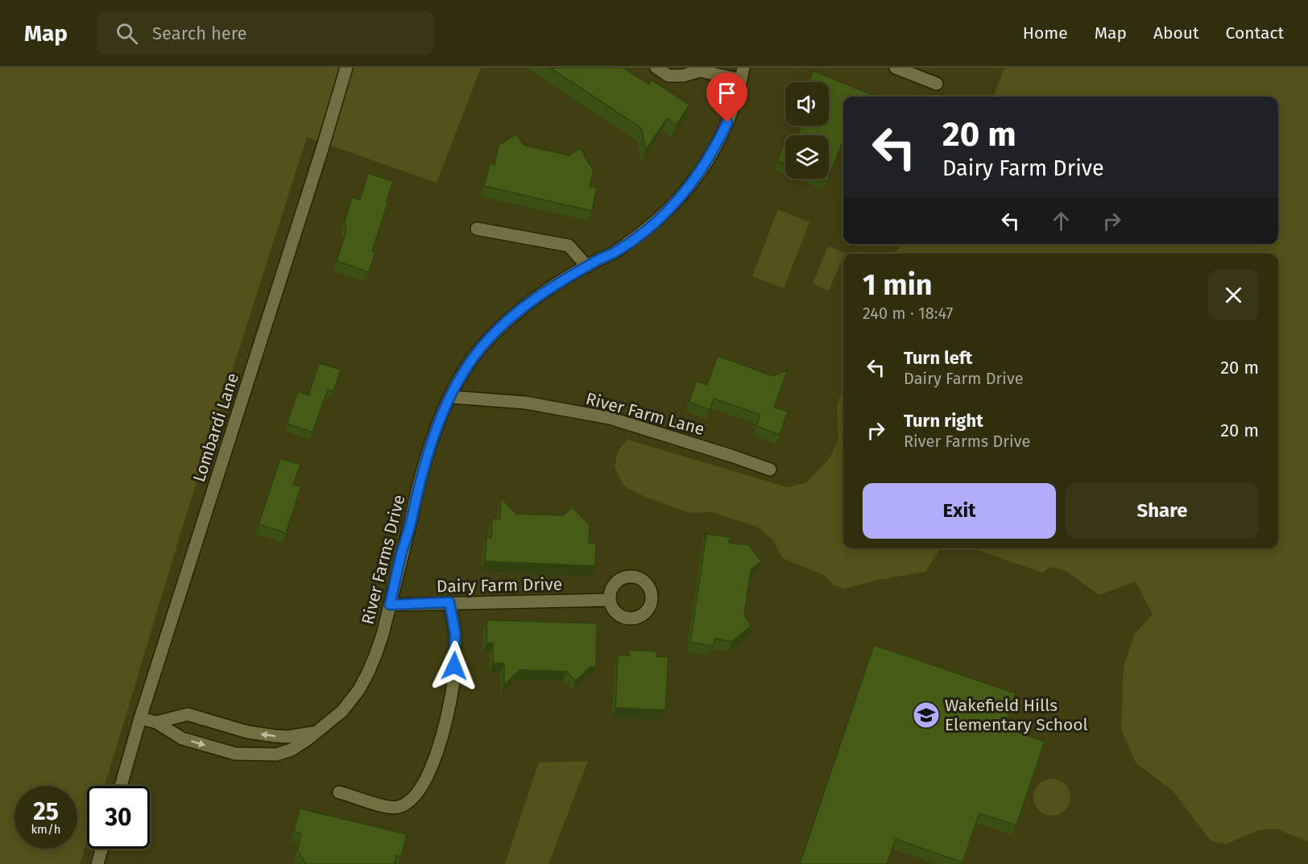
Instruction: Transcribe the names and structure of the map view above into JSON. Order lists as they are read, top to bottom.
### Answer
{
  "streets": {
    "street": [
      "River Farm Lane",
      "Lombardi Lane",
      "River Farms Drive",
      "Dairy Farm Drive"
    ]
  },
  "crossings": [
    ["River Farm Lane", "River Farms Drive"],
    ["Lombardi Lane", "River Farms Drive"],
    ["River Farms Drive", "Dairy Farm Drive"]
  ],
  "places": {
    "school or university": ["Wakefield Hills Elementary School"]
  },
  "page": {
    "header": "Map",
    "search": "Search here",
    "nav": [
      "Home",
      "Map",
      "About",
      "Contact"
    ],
    "turn": ["20 m", "Dairy Farm Drive"],
    "heading": ["1 min", "240 m · 18:47"],
    "list": [
      {
        "name": "Turn left",
        "note": "Dairy Farm Drive",
        "value": "20 m"
      },
      {
        "name": "Turn right",
        "note": "River Farms Drive",
        "value": "20 m"
      }
    ],
    "buttons": ["Exit", "Share"],
    "speed": "25 km/h",
    "limit": "30"
  }
}
